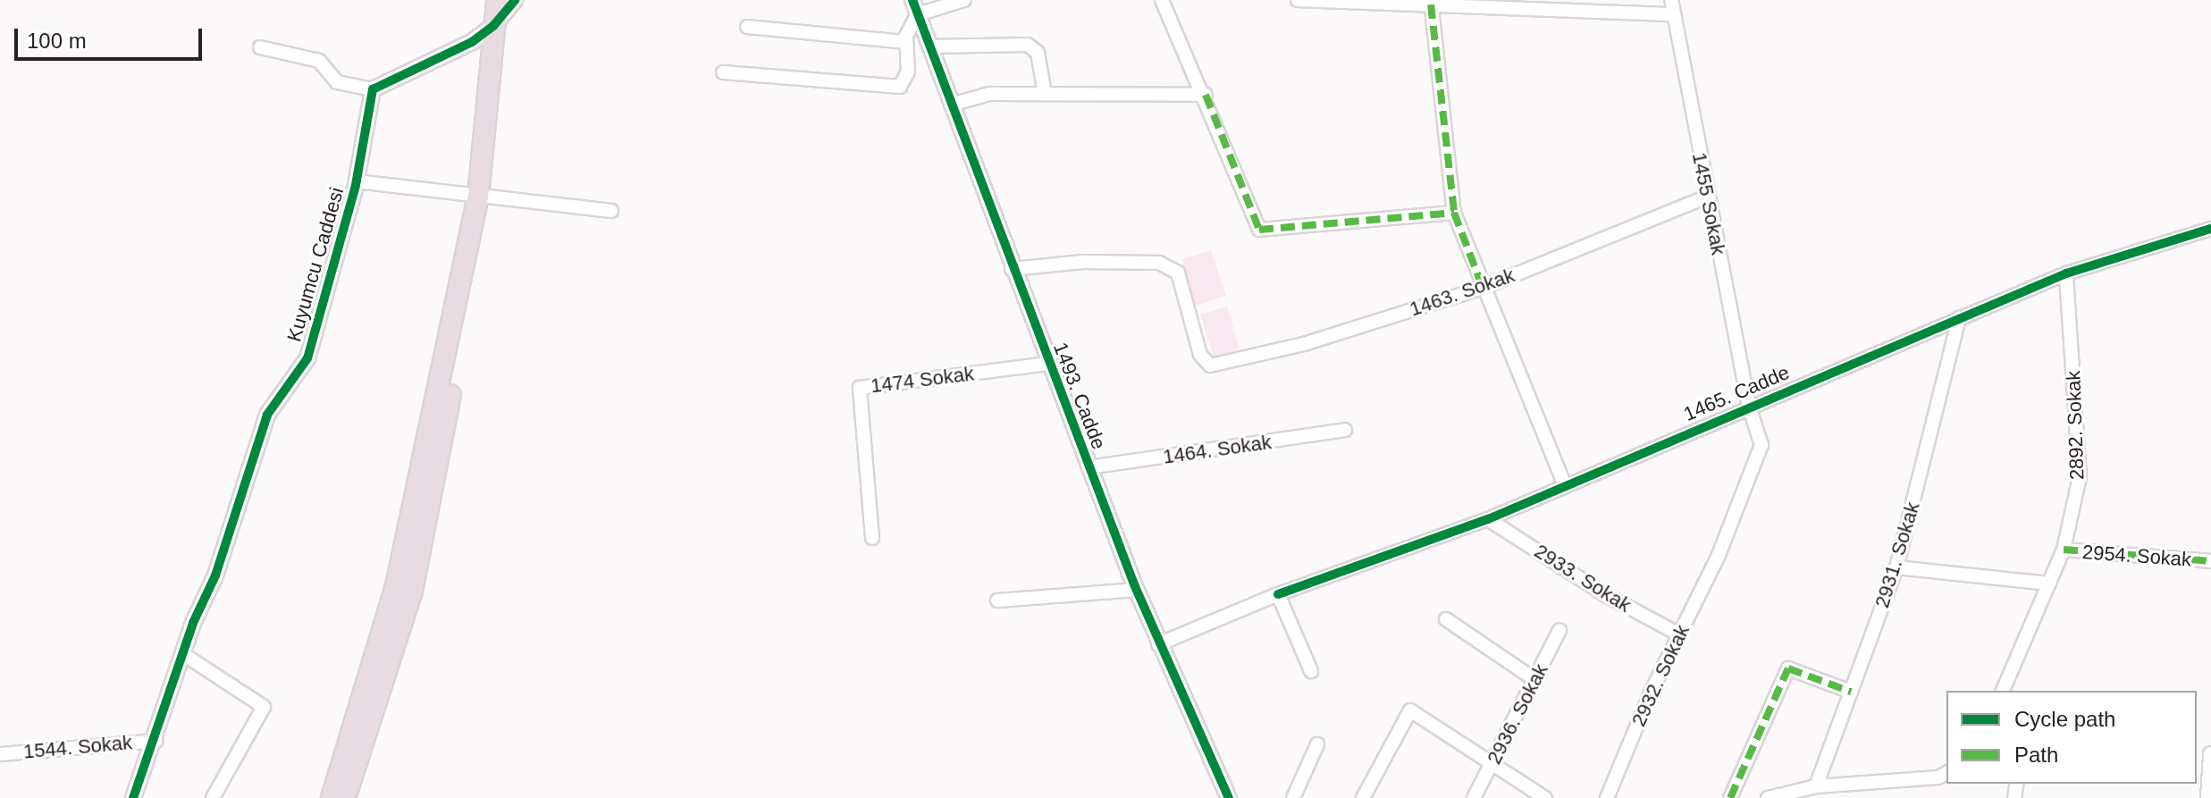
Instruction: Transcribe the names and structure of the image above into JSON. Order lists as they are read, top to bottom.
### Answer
{
  "streets": {
    "street": [
      "1455 Sokak",
      "Kuyumcu Caddesi",
      "1463. Sokak",
      "1474 Sokak",
      "1465. Cadde",
      "1493. Cadde",
      "2892. Sokak",
      "1464. Sokak",
      "2931. Sokak",
      "2954. Sokak",
      "2933. Sokak",
      "2932. Sokak",
      "2936. Sokak",
      "1544. Sokak"
    ]
  },
  "crossings": [
    ["1455 Sokak", "1463. Sokak"],
    ["1455 Sokak", "1465. Cadde"],
    ["1455 Sokak", "2932. Sokak"],
    ["Kuyumcu Caddesi", "1544. Sokak"],
    ["1463. Sokak", "1493. Cadde"],
    ["1474 Sokak", "1493. Cadde"],
    ["1465. Cadde", "1493. Cadde"],
    ["1465. Cadde", "2892. Sokak"],
    ["1465. Cadde", "2931. Sokak"],
    ["1465. Cadde", "2933. Sokak"],
    ["1493. Cadde", "1464. Sokak"],
    ["2892. Sokak", "2954. Sokak"],
    ["2933. Sokak", "2932. Sokak"]
  ],
  "legend": ["Cycle path", "Path"],
  "scale_bar": "100 m"
}
